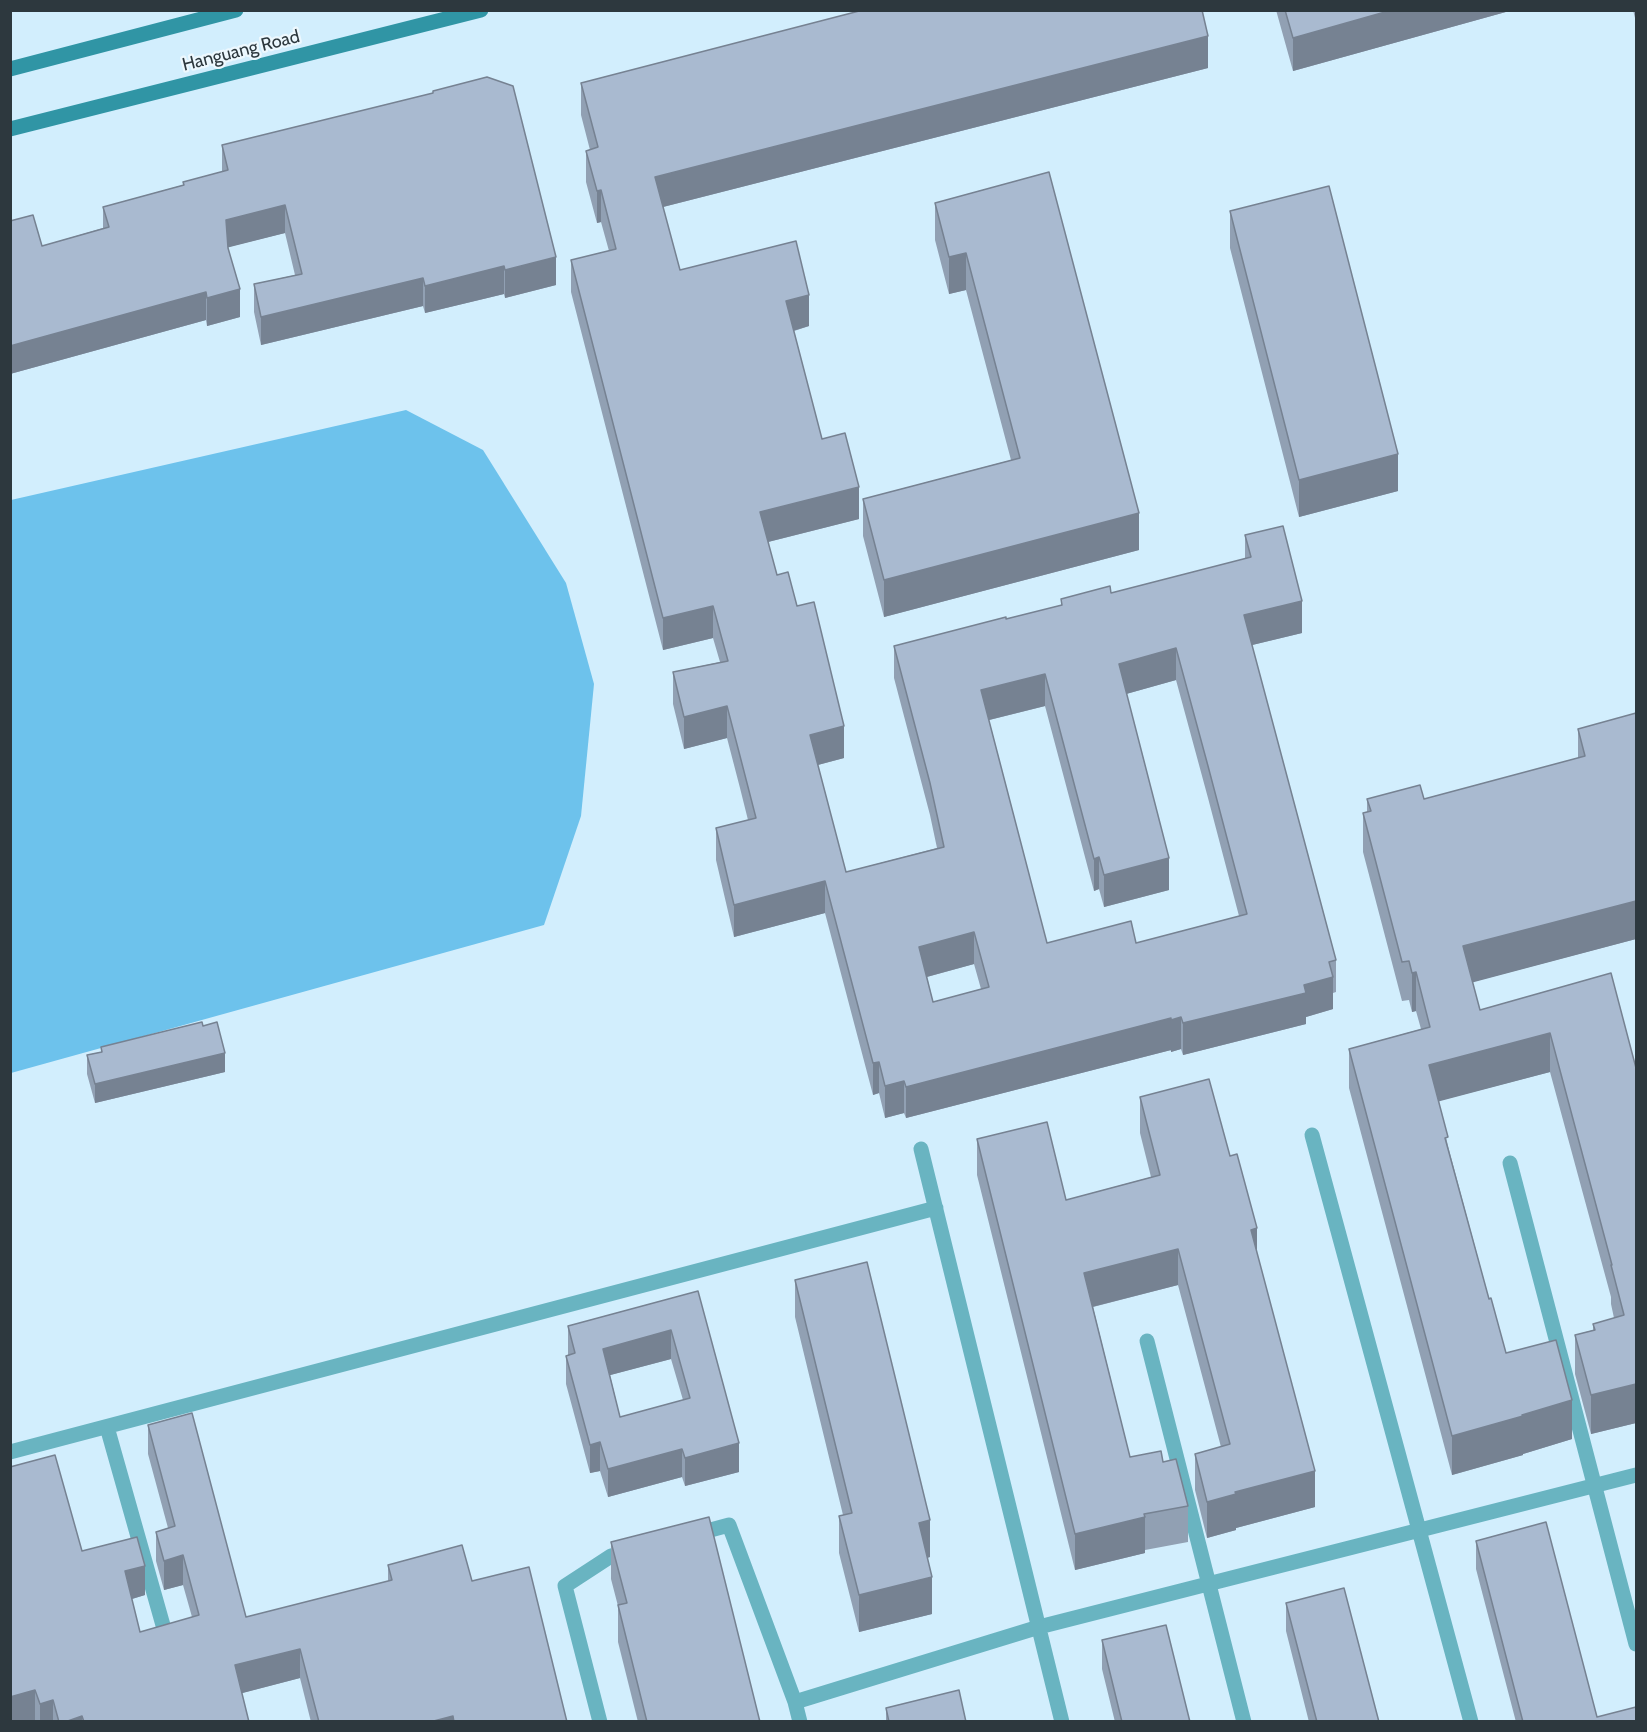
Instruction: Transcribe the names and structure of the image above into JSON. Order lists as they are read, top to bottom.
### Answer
{
  "streets": {
    "main road": ["Hanguang Road"]
  }
}
